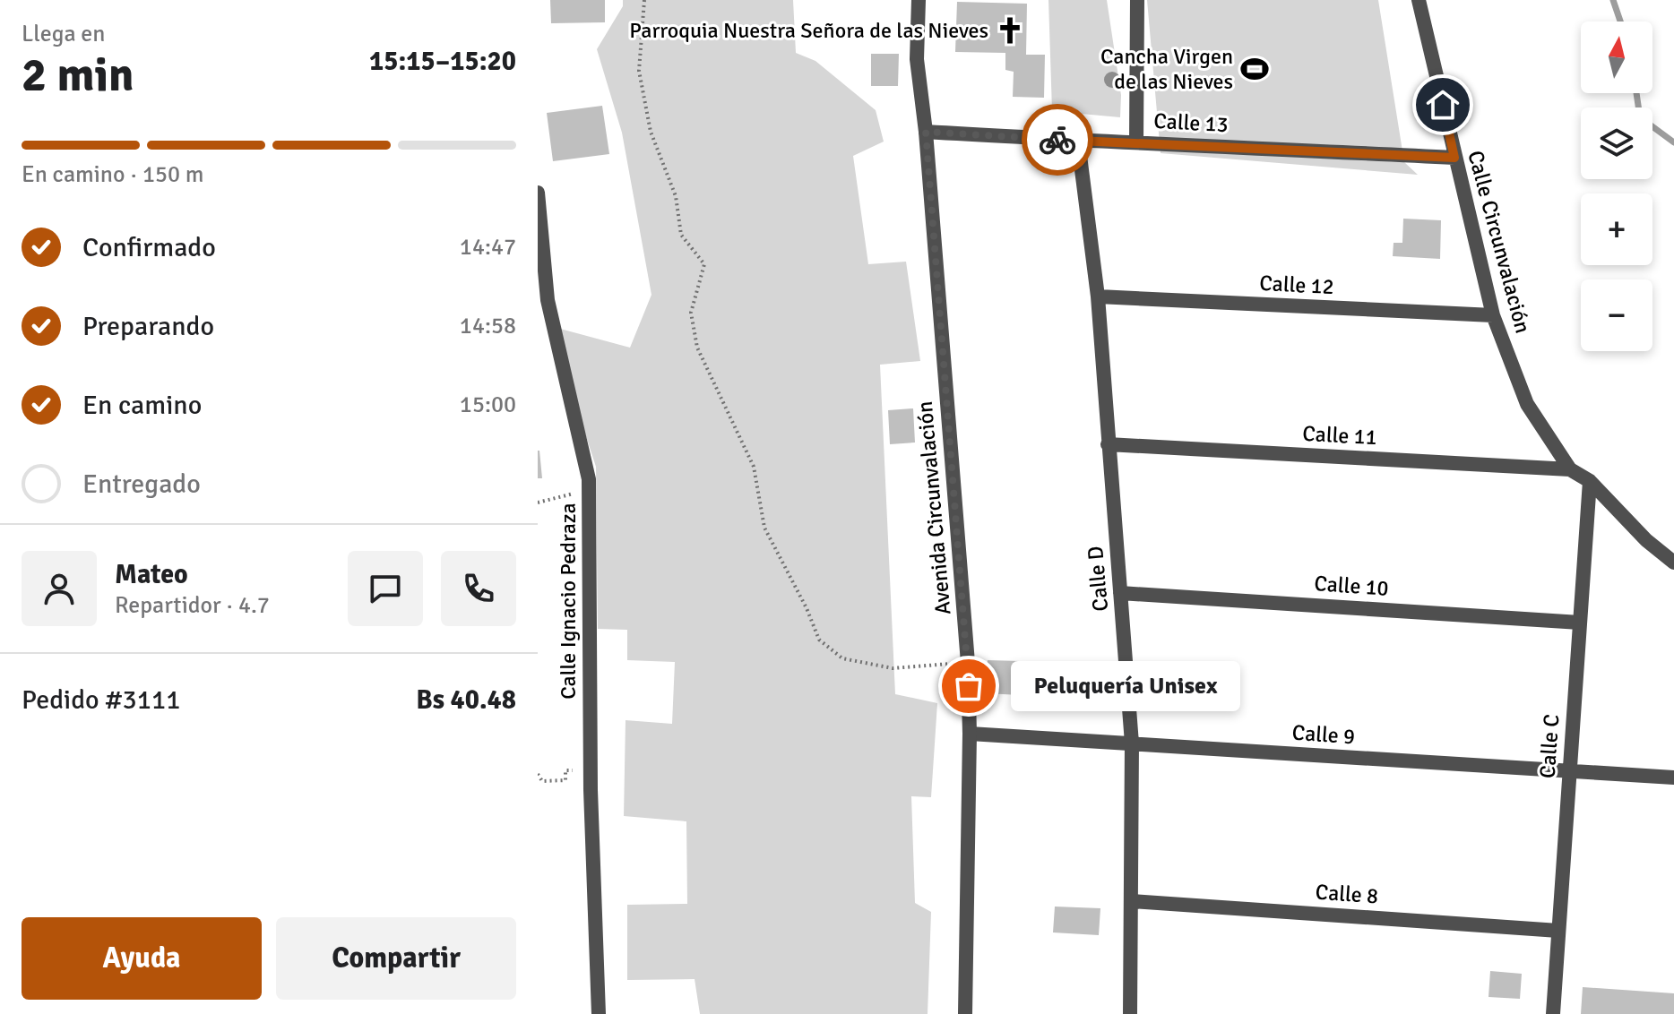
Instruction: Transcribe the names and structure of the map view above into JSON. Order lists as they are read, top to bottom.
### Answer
{
  "streets": {
    "street": [
      "Calle 13",
      "Calle Circunvalación",
      "Calle 12",
      "Calle 11",
      "Avenida Circunvalación",
      "Calle D",
      "Calle 10",
      "Calle Ignacio Pedraza",
      "Calle 9",
      "Calle C",
      "Calle 8"
    ]
  },
  "crossings": [
    ["Calle 13", "Calle Circunvalación"],
    ["Calle 13", "Avenida Circunvalación"],
    ["Calle 13", "Calle D"],
    ["Calle Circunvalación", "Calle 12"],
    ["Calle Circunvalación", "Calle 11"],
    ["Calle Circunvalación", "Calle C"],
    ["Calle 12", "Calle D"],
    ["Calle 11", "Calle D"],
    ["Avenida Circunvalación", "Calle 9"],
    ["Calle D", "Calle 10"],
    ["Calle D", "Calle 9"],
    ["Calle D", "Calle 8"],
    ["Calle 10", "Calle C"],
    ["Calle 9", "Calle C"],
    ["Calle C", "Calle 8"]
  ],
  "places": {
    "church": ["Parroquia Nuestra Señora de las Nieves"],
    "sports": ["Cancha Virgen de las Nieves"],
    "other": ["Peluquería Unisex"]
  },
  "north": "top",
  "page": {
    "heading": ["2 min", "Llega en", "15:15–15:20"],
    "panel": [
      "Mateo",
      "Repartidor · 4.7",
      "Pedido #3111",
      "Bs 40.48"
    ],
    "map_buttons": ["+", "−"],
    "bar": "En camino · 150 m",
    "list": [
      ["Confirmado", "14:47"],
      ["Preparando", "14:58"],
      ["En camino", "15:00"],
      "Entregado"
    ],
    "bubble": "Peluquería Unisex",
    "buttons": ["Ayuda", "Compartir"]
  }
}
